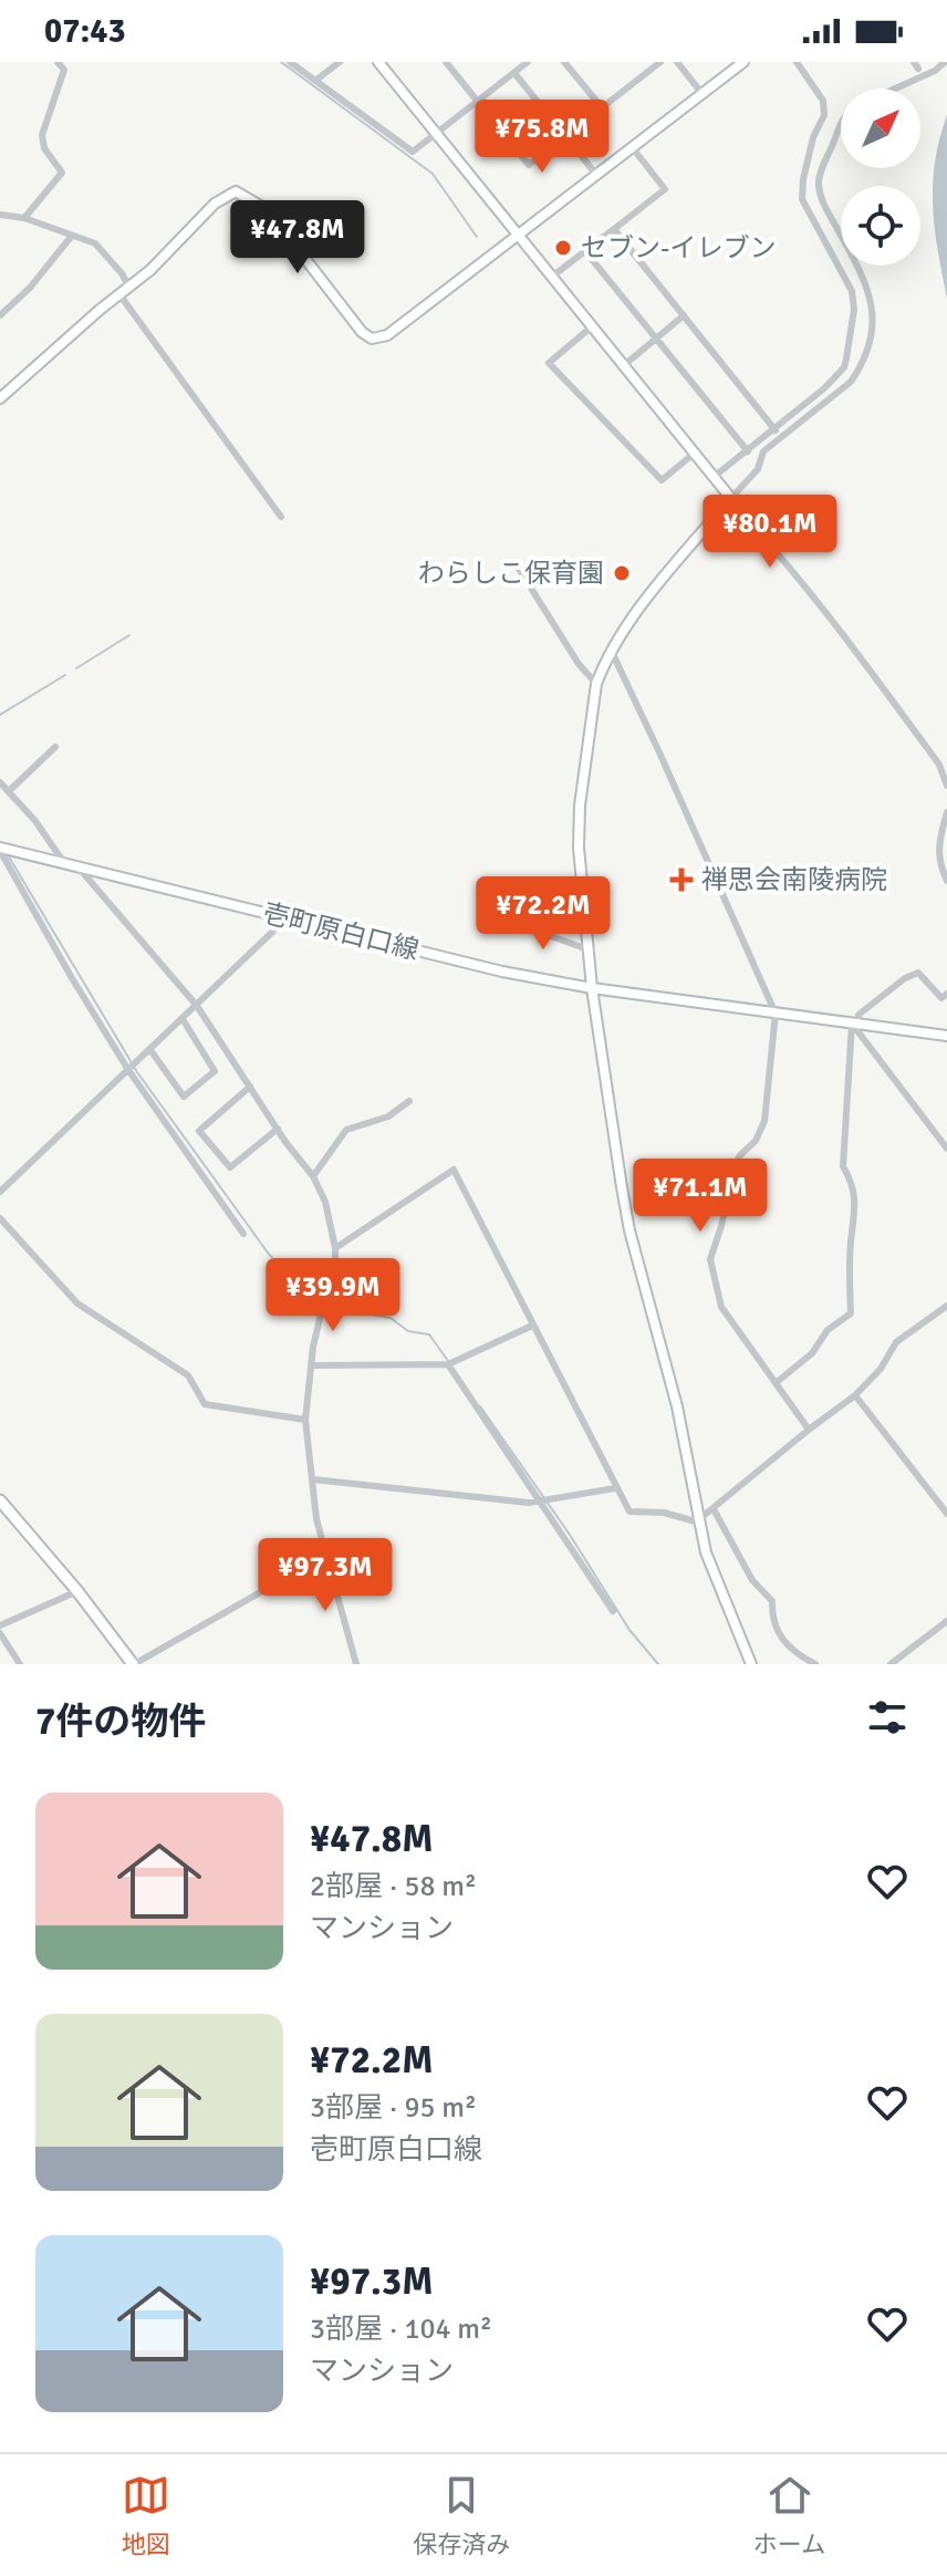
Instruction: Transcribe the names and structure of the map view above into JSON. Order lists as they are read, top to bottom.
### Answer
{
  "streets": {
    "street": ["壱町原白口線"]
  },
  "places": {
    "other": ["セブン-イレブン", "わらしこ保育園"],
    "health": ["禅思会南陵病院"]
  },
  "north": "top right",
  "page": {
    "status": "07:43",
    "price": [
      "¥75.8M",
      "¥47.8M",
      "¥80.1M",
      "¥72.2M",
      "¥71.1M",
      "¥39.9M",
      "¥97.3M"
    ],
    "heading": "7件の物件",
    "list": [
      {
        "name": "¥47.8M",
        "note": "2部屋 · 58 m² · マンション"
      },
      {
        "name": "¥72.2M",
        "note": "3部屋 · 95 m² · 壱町原白口線"
      },
      {
        "name": "¥97.3M",
        "note": "3部屋 · 104 m² · マンション"
      }
    ],
    "tabs": ["地図", "保存済み", "ホーム"]
  }
}
